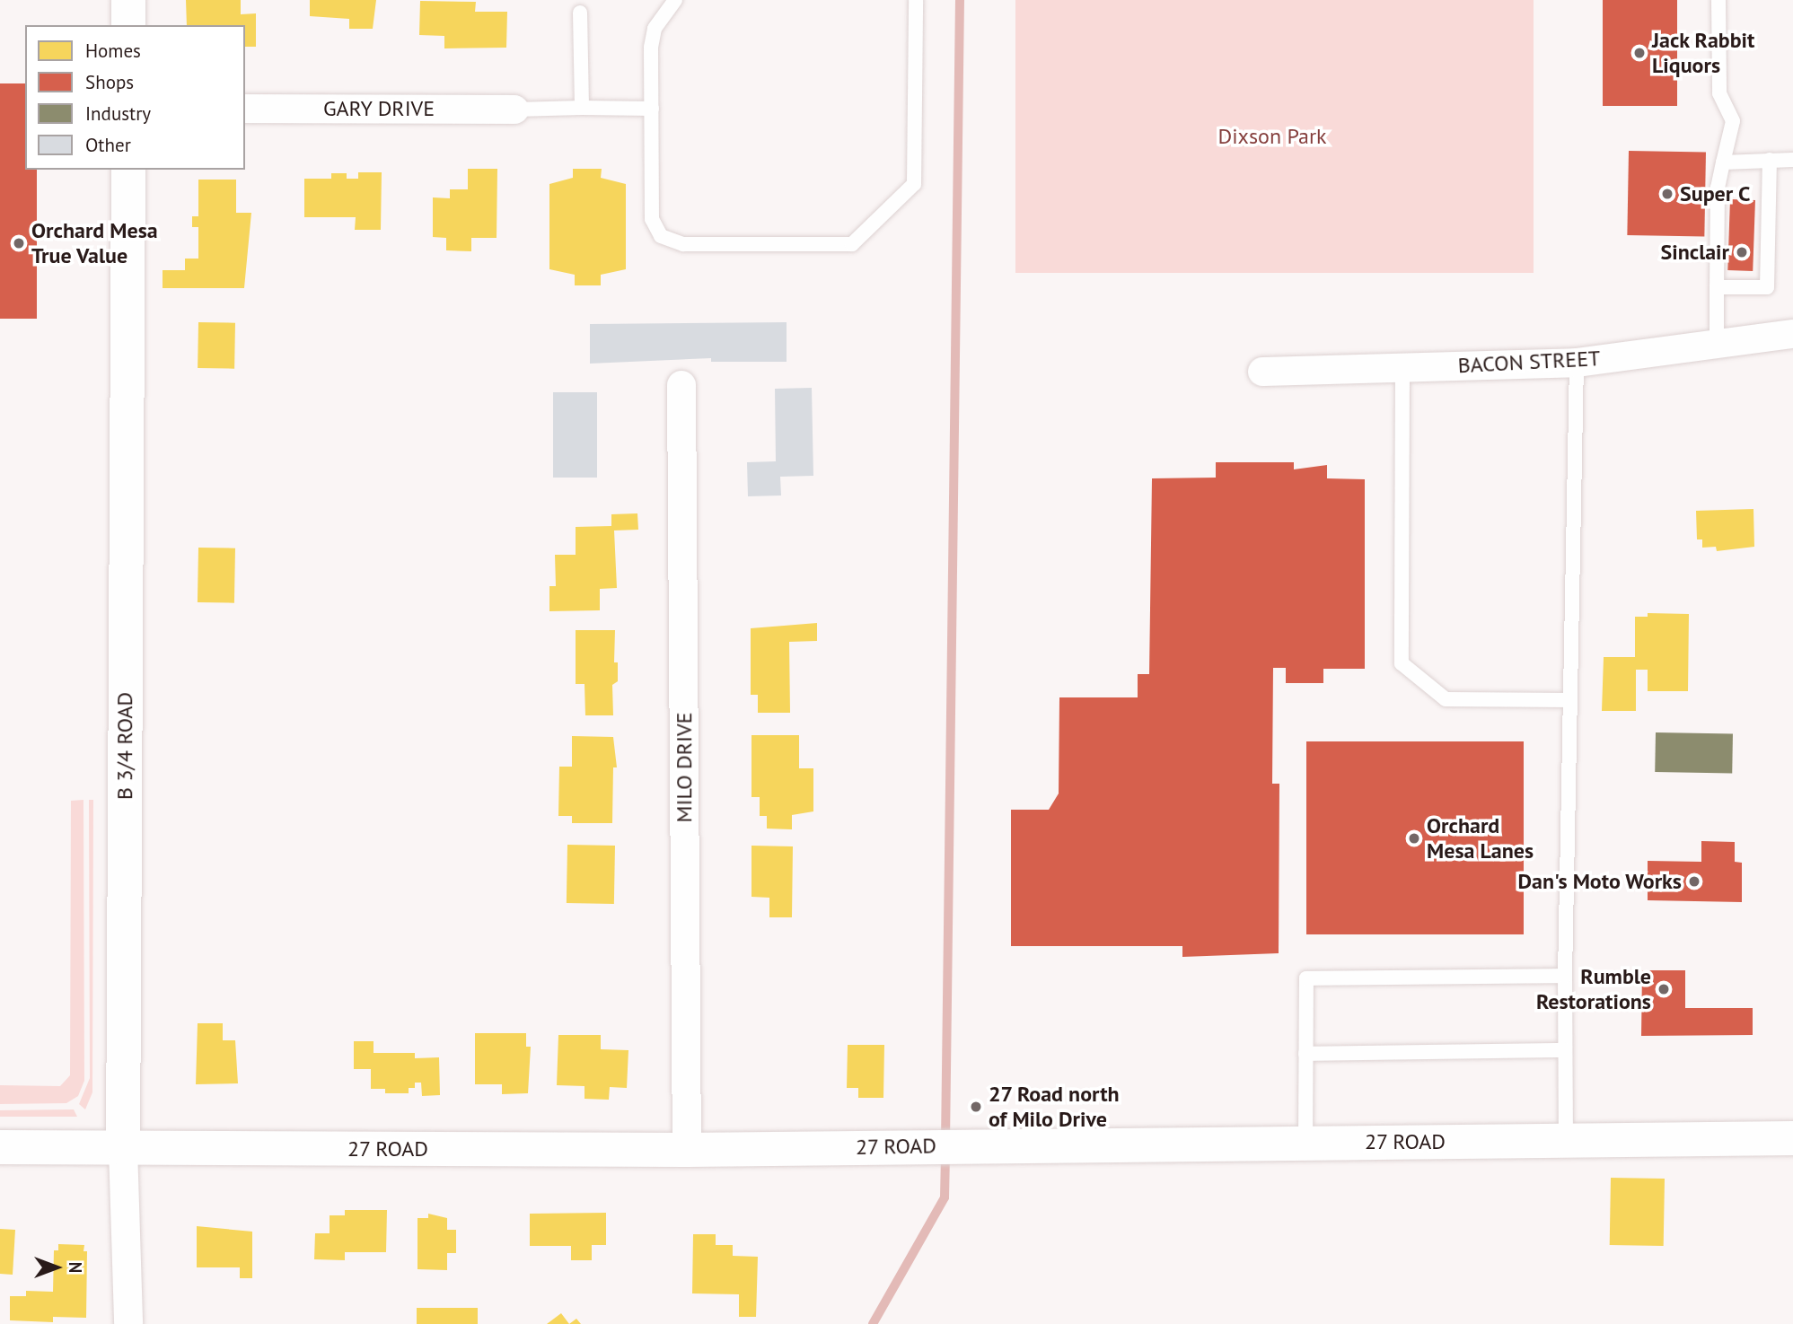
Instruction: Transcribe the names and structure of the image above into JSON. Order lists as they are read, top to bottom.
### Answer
{
  "streets": {
    "street": [
      "GARY DRIVE",
      "BACON STREET",
      "B 3/4 ROAD",
      "MILO DRIVE",
      "27 ROAD"
    ]
  },
  "crossings": [
    ["B 3/4 ROAD", "27 ROAD"],
    ["MILO DRIVE", "27 ROAD"]
  ],
  "parks": ["Dixson Park"],
  "places": [
    "Jack Rabbit Liquors",
    "Super C",
    "Orchard Mesa True Value",
    "Sinclair",
    "Orchard Mesa Lanes",
    "Dan's Moto Works",
    "Rumble Restorations",
    "27 Road north of Milo Drive"
  ],
  "legend": [
    "Homes",
    "Shops",
    "Industry",
    "Other"
  ],
  "north": "right"
}
